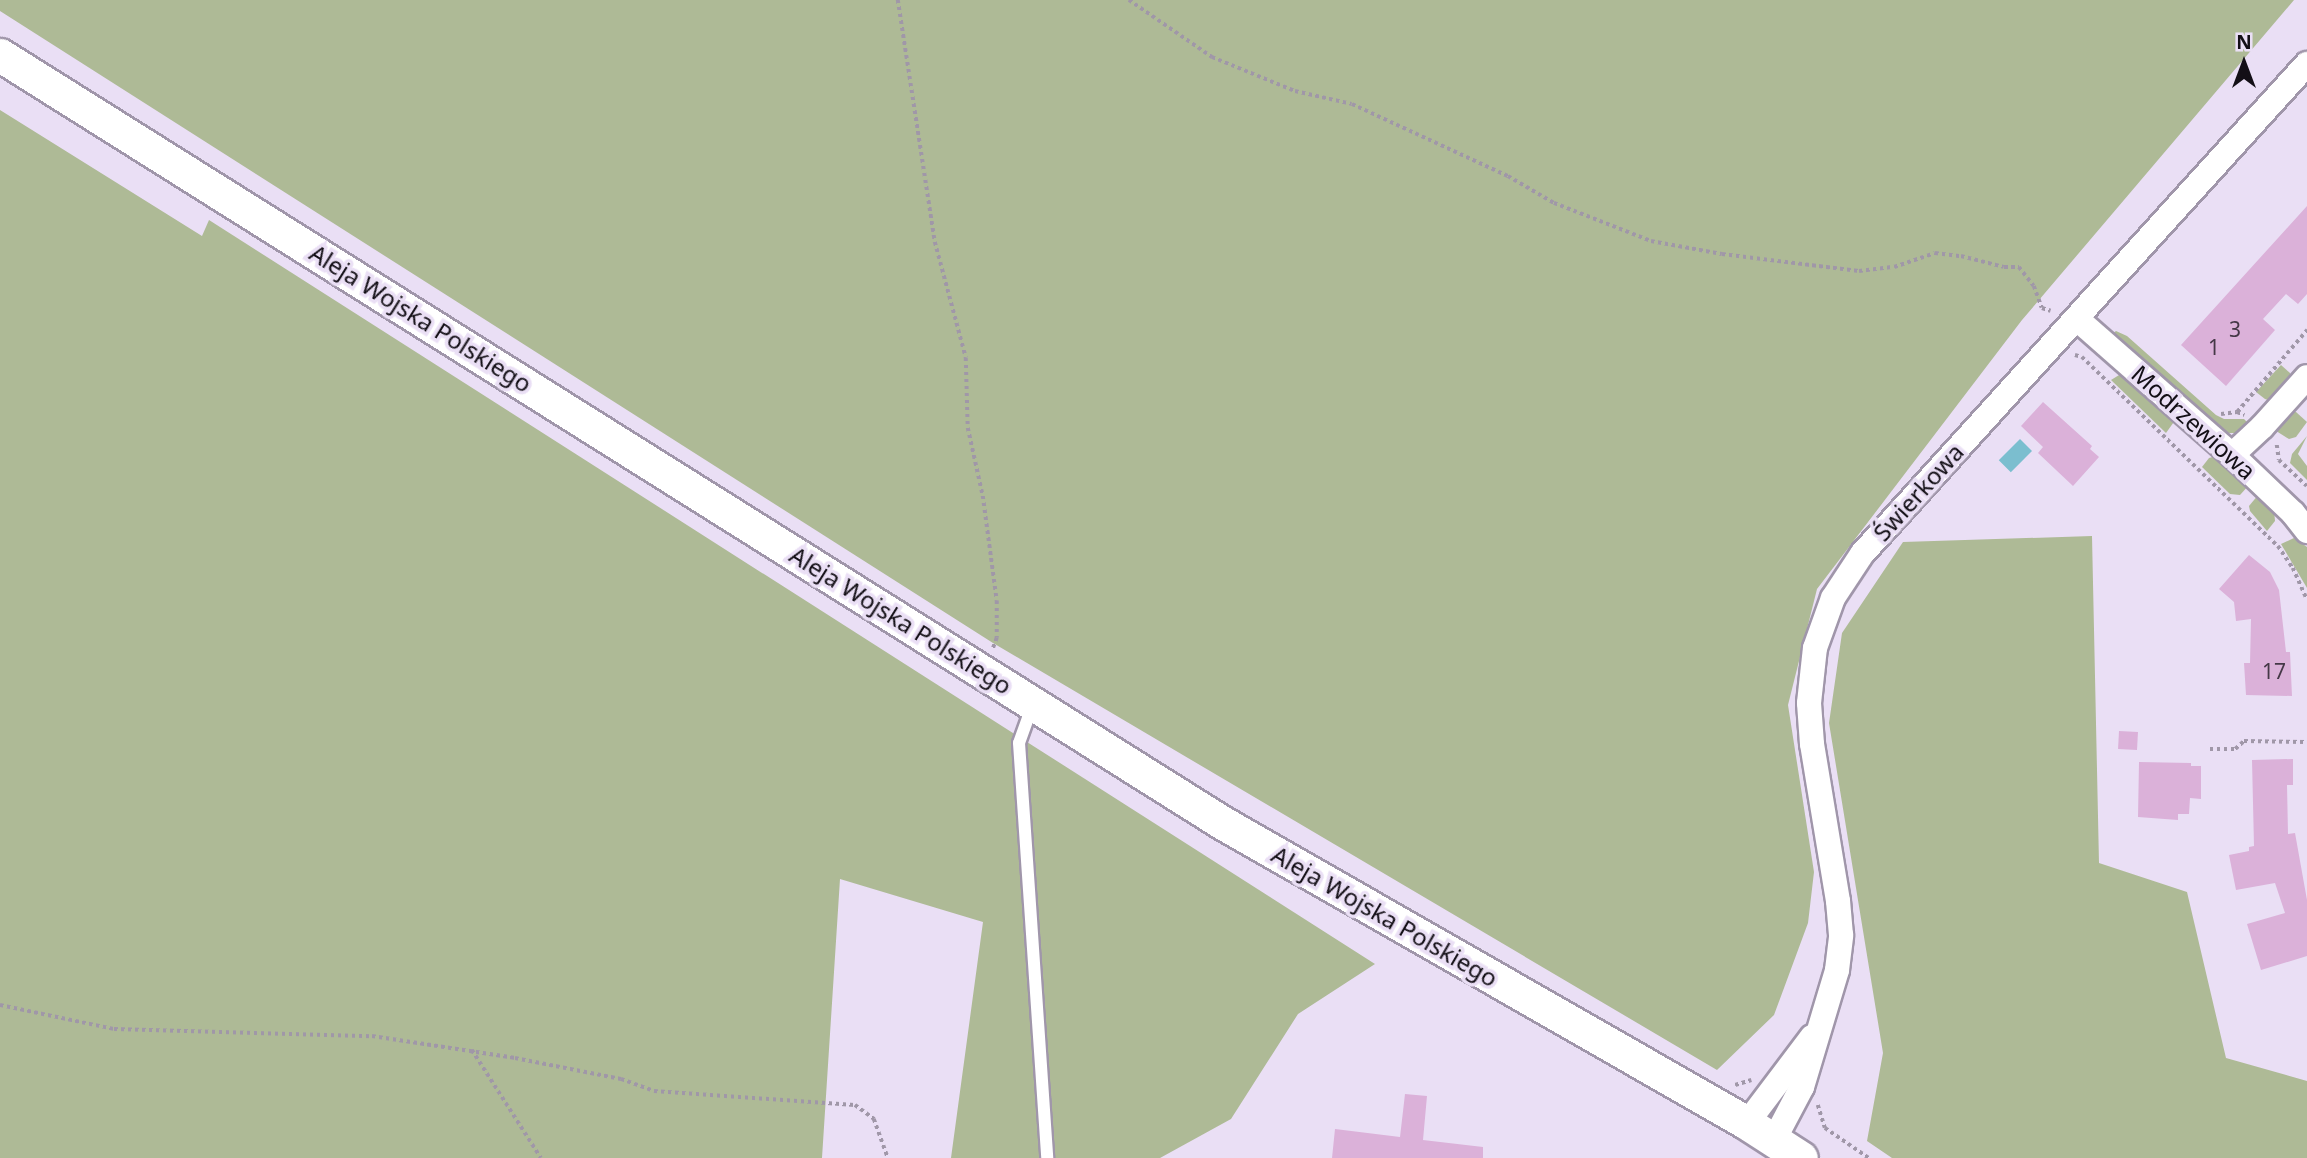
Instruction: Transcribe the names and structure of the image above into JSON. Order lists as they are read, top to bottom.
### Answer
{
  "streets": {
    "main road": ["Aleja Wojska Polskiego"],
    "street": ["Modrzewiowa", "Świerkowa"]
  },
  "crossings": [
    ["Aleja Wojska Polskiego", "Świerkowa"],
    ["Modrzewiowa", "Świerkowa"]
  ],
  "house_numbers": ["3", "1", "17"],
  "north": "top"
}
